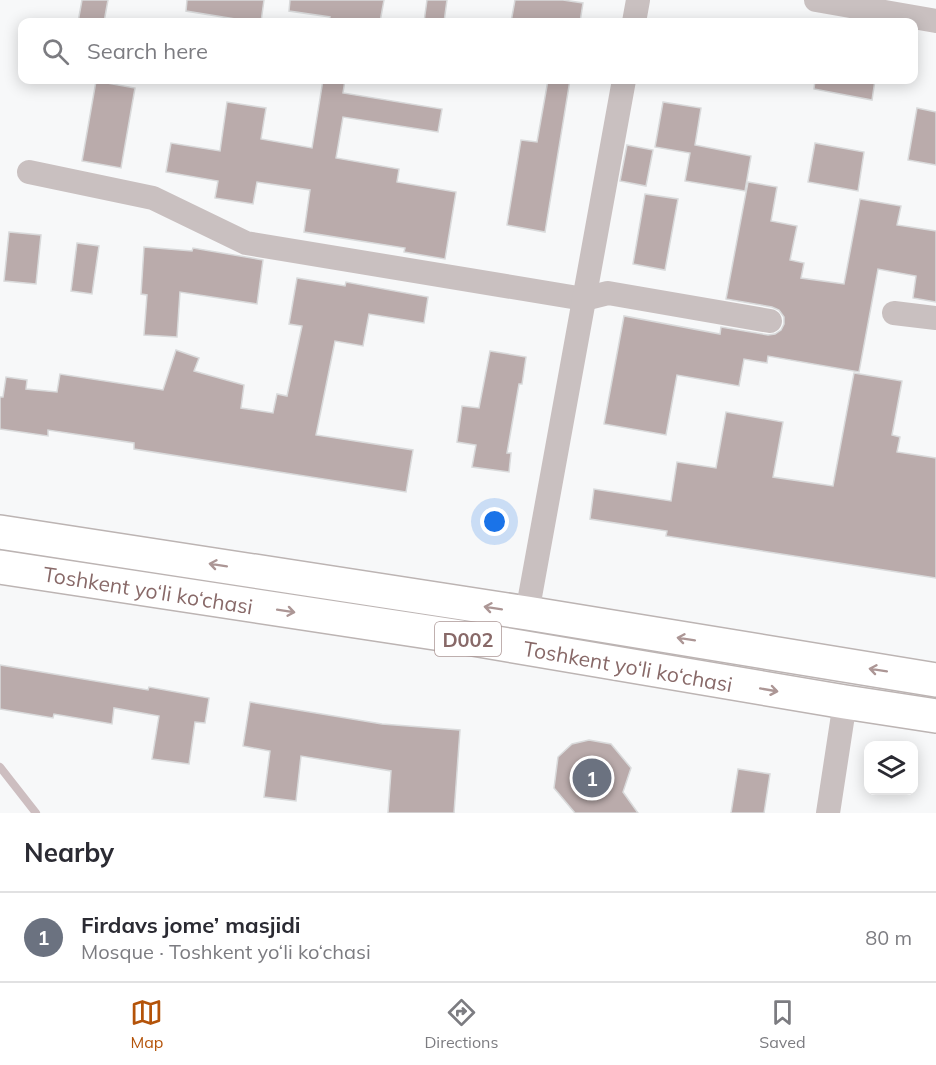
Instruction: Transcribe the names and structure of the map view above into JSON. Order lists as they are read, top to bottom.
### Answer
{
  "streets": {
    "highway": ["Toshkent yo‘li ko‘chasi", "D002"]
  },
  "page": {
    "search": "Search here",
    "pins": "1",
    "heading": "Nearby",
    "list": [
      {
        "mark": "1",
        "name": "Firdavs jome’ masjidi",
        "note": "Mosque · Toshkent yo‘li ko‘chasi",
        "value": "80 m"
      }
    ],
    "nav": ["Map", "Directions", "Saved"]
  }
}
